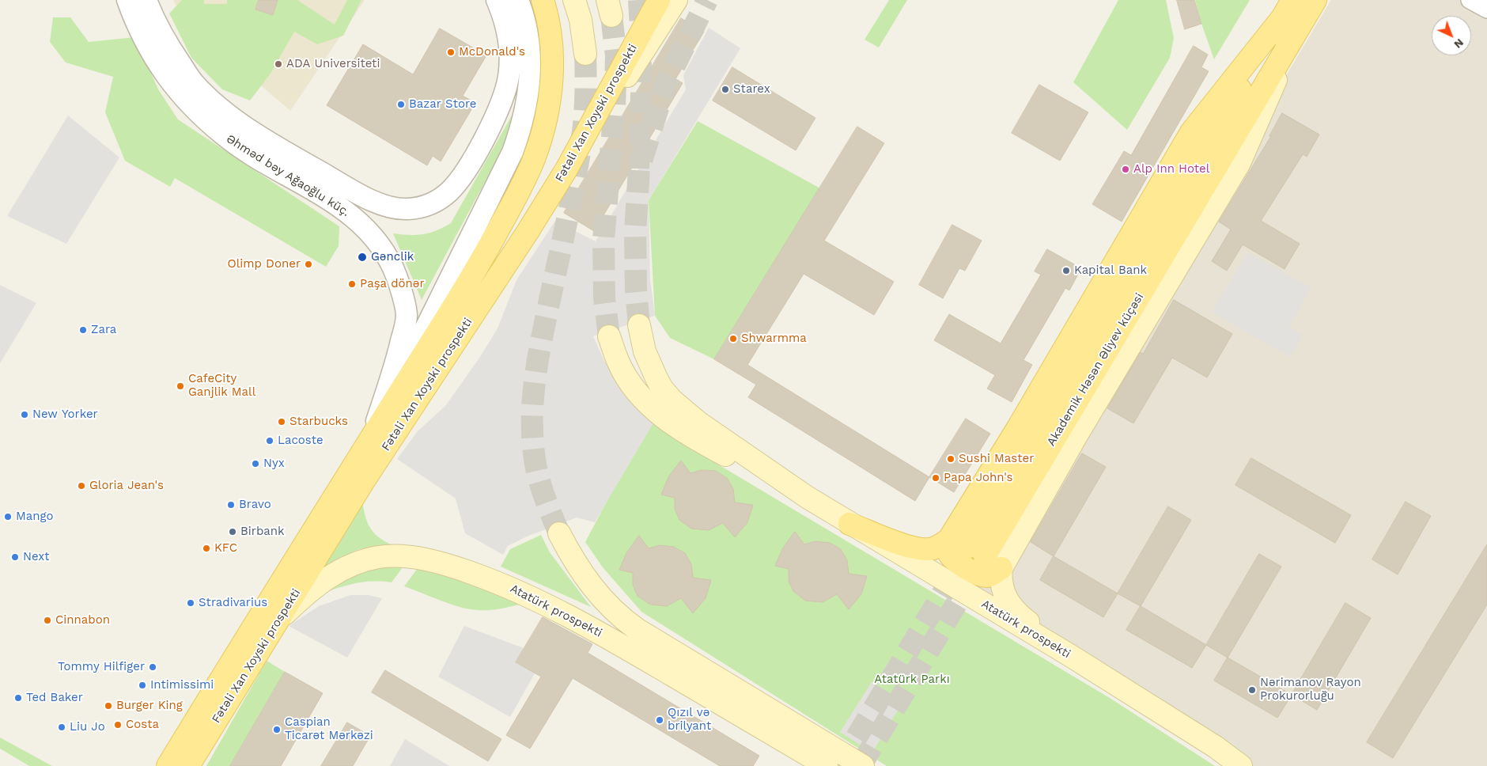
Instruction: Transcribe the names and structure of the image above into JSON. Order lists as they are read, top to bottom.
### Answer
{
  "streets": {
    "main road": ["Fətəli Xan Xoyski prospekti", "Akademik Həsən Əliyev küçəsi", "Atatürk prospekti"],
    "street": ["Əhməd bəy Ağaoğlu küç."]
  },
  "crossings": [
    ["Fətəli Xan Xoyski prospekti", "Əhməd bəy Ağaoğlu küç."],
    ["Fətəli Xan Xoyski prospekti", "Atatürk prospekti"]
  ],
  "parks": ["Atatürk Parkı"],
  "places": [
    "McDonald's",
    "ADA Universiteti",
    "Starex",
    "Bazar Store",
    "Alp Inn Hotel",
    "Gənclik",
    "Olimp Doner",
    "Kapital Bank",
    "Paşa dönər",
    "Zara",
    "Shwarmma",
    "CafeCity Ganjlik Mall",
    "New Yorker",
    "Starbucks",
    "Lacoste",
    "Sushi Master",
    "Nyx",
    "Papa John's",
    "Gloria Jean's",
    "Bravo",
    "Mango",
    "Birbank",
    "KFC",
    "Next",
    "Stradivarius",
    "Cinnabon",
    "Tommy Hilfiger",
    "Intimissimi",
    "Nərimanov Rayon Prokurorluğu",
    "Ted Baker",
    "Burger King",
    "Qızıl və brilyant",
    "Costa",
    "Liu Jo",
    "Caspian Ticarət Mərkəzi"
  ],
  "north": "bottom right"
}
